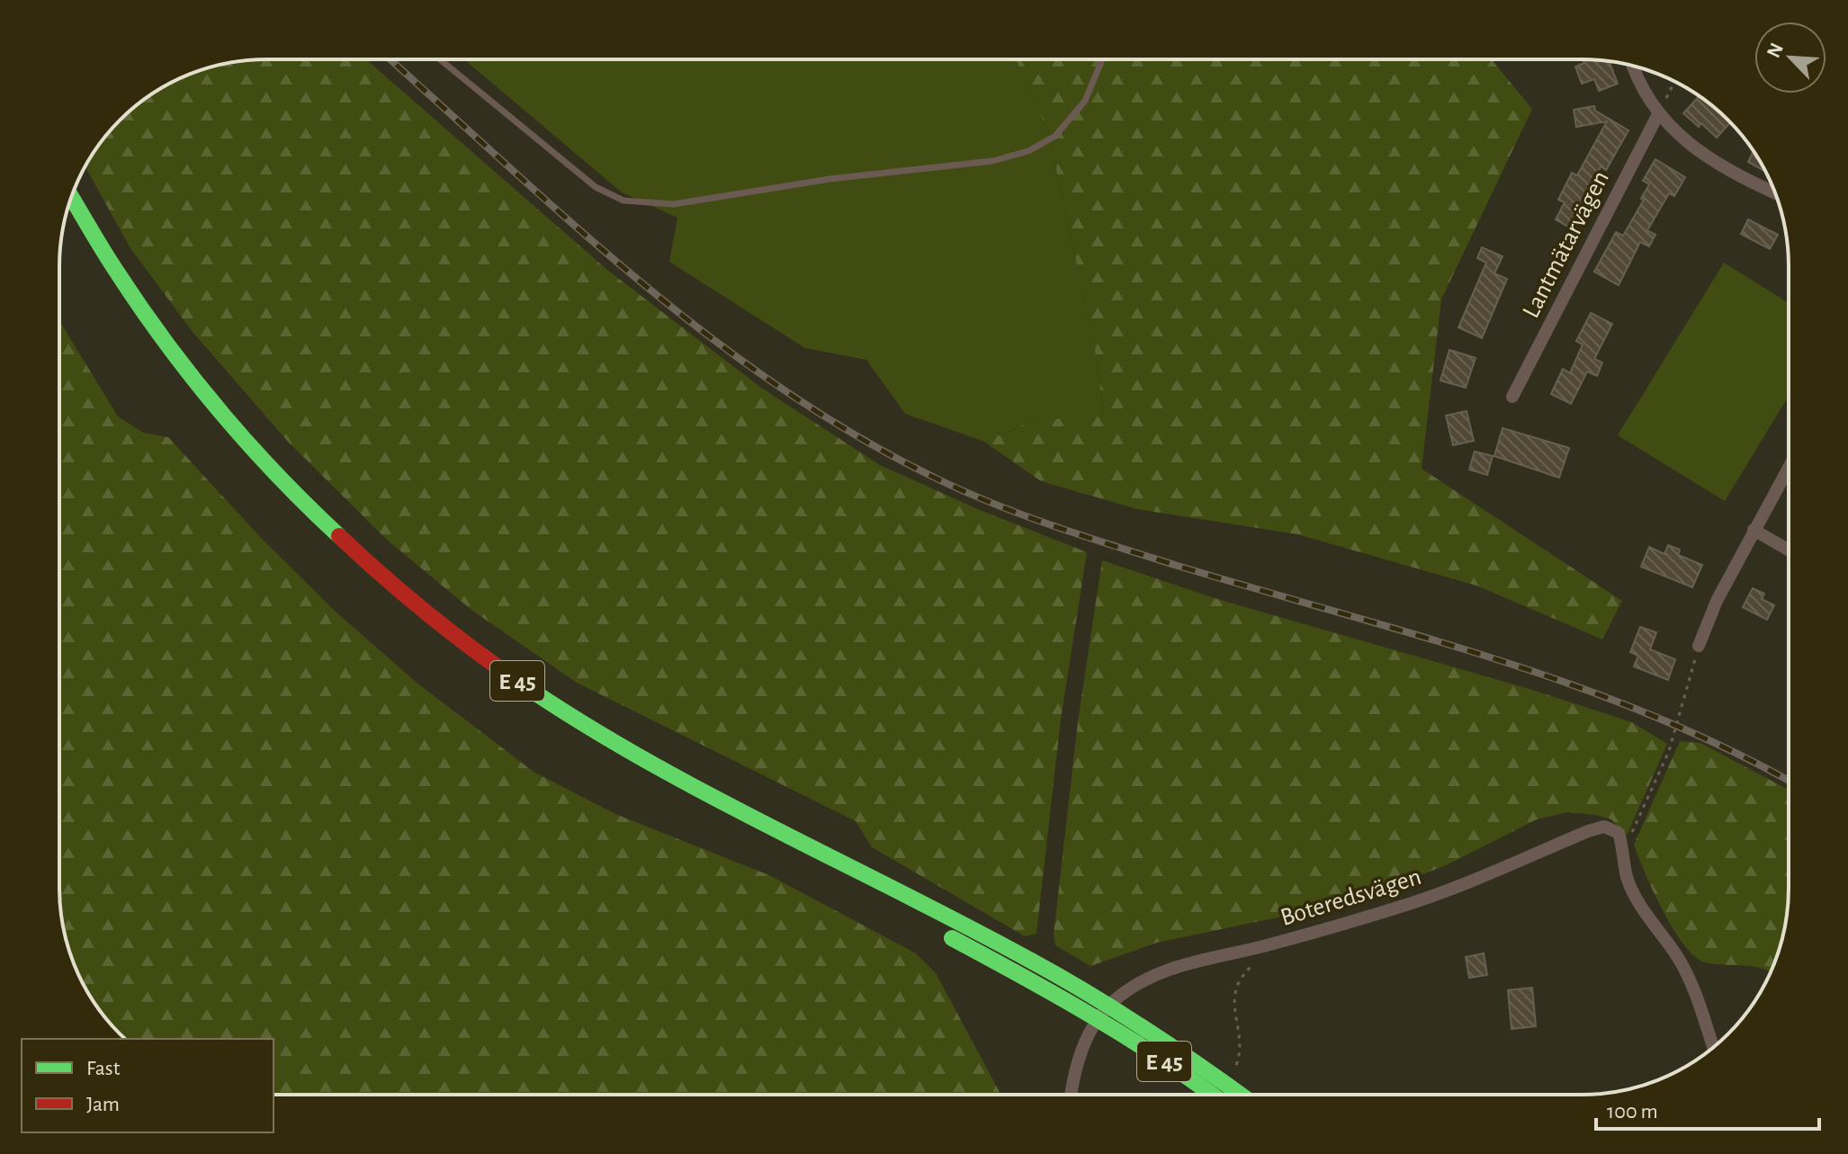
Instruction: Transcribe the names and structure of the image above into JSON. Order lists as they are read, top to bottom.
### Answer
{
  "streets": {
    "highway": ["E 45"],
    "street": ["Lantmätarvägen", "Boteredsvägen"]
  },
  "crossings": [
    ["E 45", "Boteredsvägen"]
  ],
  "legend": ["Fast", "Jam"],
  "scale_bar": "100 m",
  "north": "top left"
}
